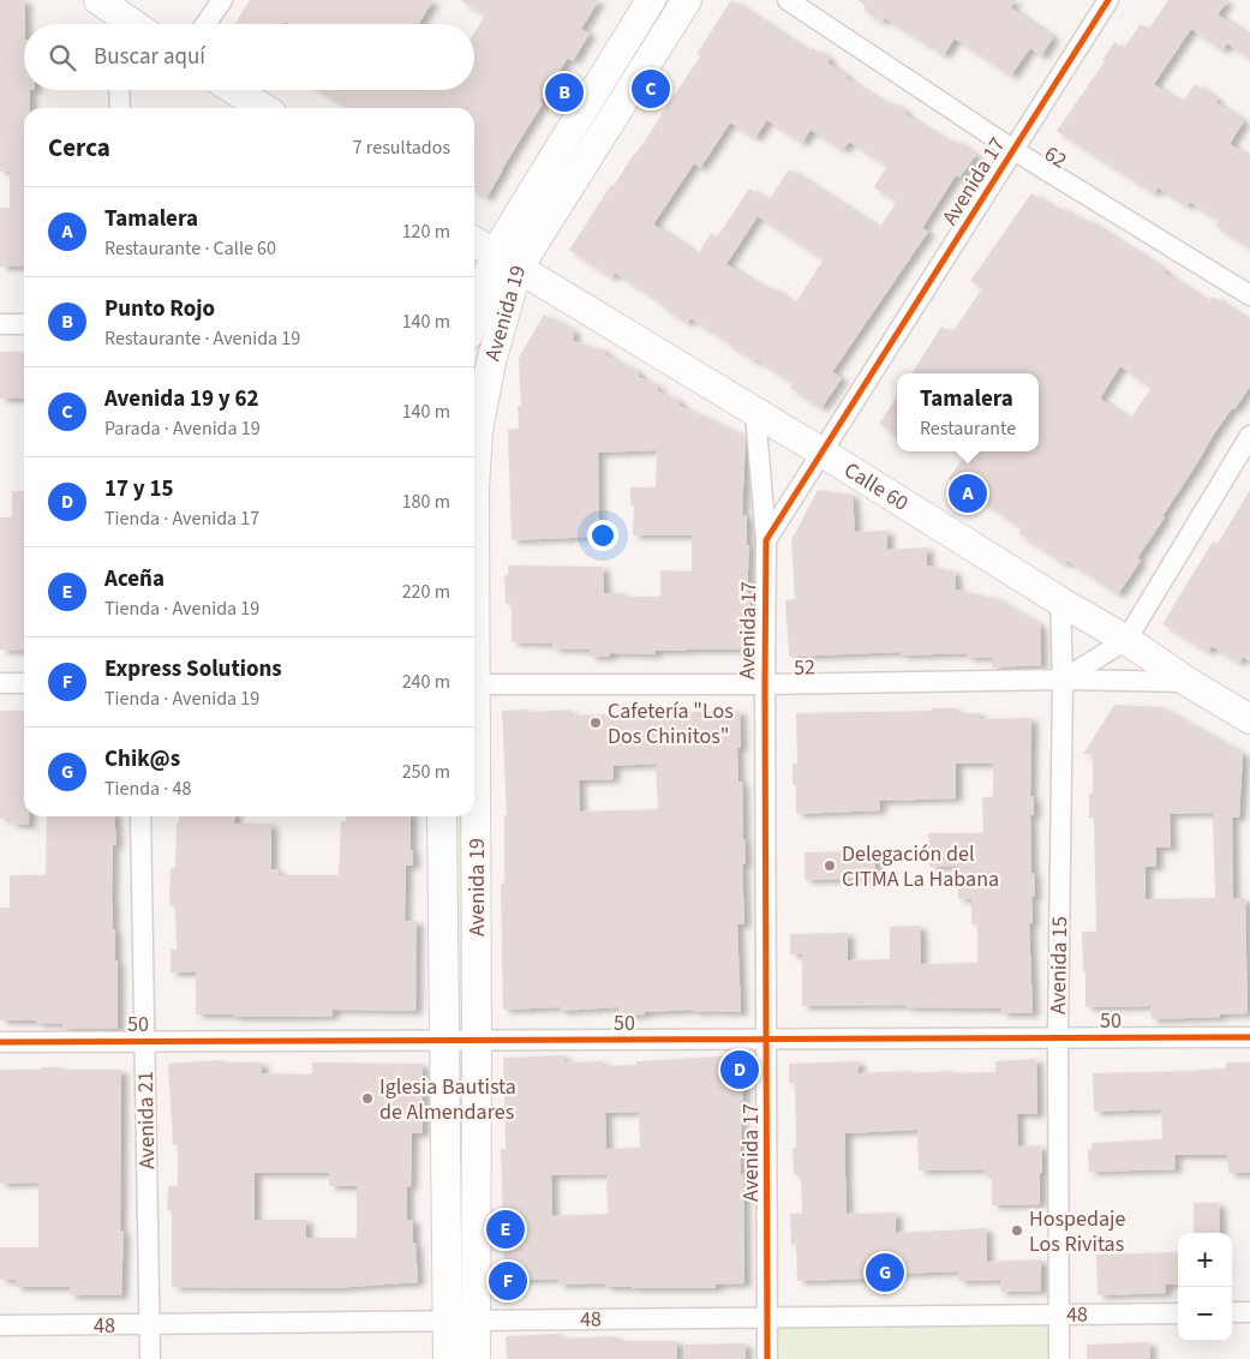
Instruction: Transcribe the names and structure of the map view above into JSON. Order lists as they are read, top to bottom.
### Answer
{
  "streets": {
    "main road": ["Avenida 19", "Calle 60"],
    "street": [
      "62",
      "Avenida 17",
      "52",
      "Avenida 15",
      "50",
      "Avenida 21",
      "48"
    ]
  },
  "crossings": [
    ["62", "Avenida 17"],
    ["Avenida 17", "Calle 60"],
    ["Avenida 17", "52"],
    ["Avenida 17", "50"],
    ["Avenida 17", "48"],
    ["Avenida 19", "Calle 60"],
    ["Avenida 19", "50"],
    ["Avenida 19", "48"],
    ["Calle 60", "52"],
    ["Calle 60", "Avenida 15"],
    ["52", "Avenida 15"],
    ["Avenida 15", "50"],
    ["Avenida 15", "48"],
    ["50", "Avenida 21"],
    ["Avenida 21", "48"]
  ],
  "places": [
    "Cafetería \"Los Dos Chinitos\"",
    "Delegación del CITMA La Habana",
    "Iglesia Bautista de Almendares",
    "Hospedaje Los Rivitas"
  ],
  "page": {
    "search": "Buscar aquí",
    "pins": [
      "C",
      "B",
      "A",
      "D",
      "E",
      "G",
      "F"
    ],
    "heading": ["Cerca", "7 resultados"],
    "list": [
      {
        "mark": "A",
        "name": "Tamalera",
        "note": "Restaurante · Calle 60",
        "value": "120 m"
      },
      {
        "mark": "B",
        "name": "Punto Rojo",
        "note": "Restaurante · Avenida 19",
        "value": "140 m"
      },
      {
        "mark": "C",
        "name": "Avenida 19 y 62",
        "note": "Parada · Avenida 19",
        "value": "140 m"
      },
      {
        "mark": "D",
        "name": "17 y 15",
        "note": "Tienda · Avenida 17",
        "value": "180 m"
      },
      {
        "mark": "E",
        "name": "Aceña",
        "note": "Tienda · Avenida 19",
        "value": "220 m"
      },
      {
        "mark": "F",
        "name": "Express Solutions",
        "note": "Tienda · Avenida 19",
        "value": "240 m"
      },
      {
        "mark": "G",
        "name": "Chik@s",
        "note": "Tienda · 48",
        "value": "250 m"
      }
    ],
    "popup": ["Tamalera", "Restaurante"],
    "map_buttons": ["+", "−"]
  }
}
